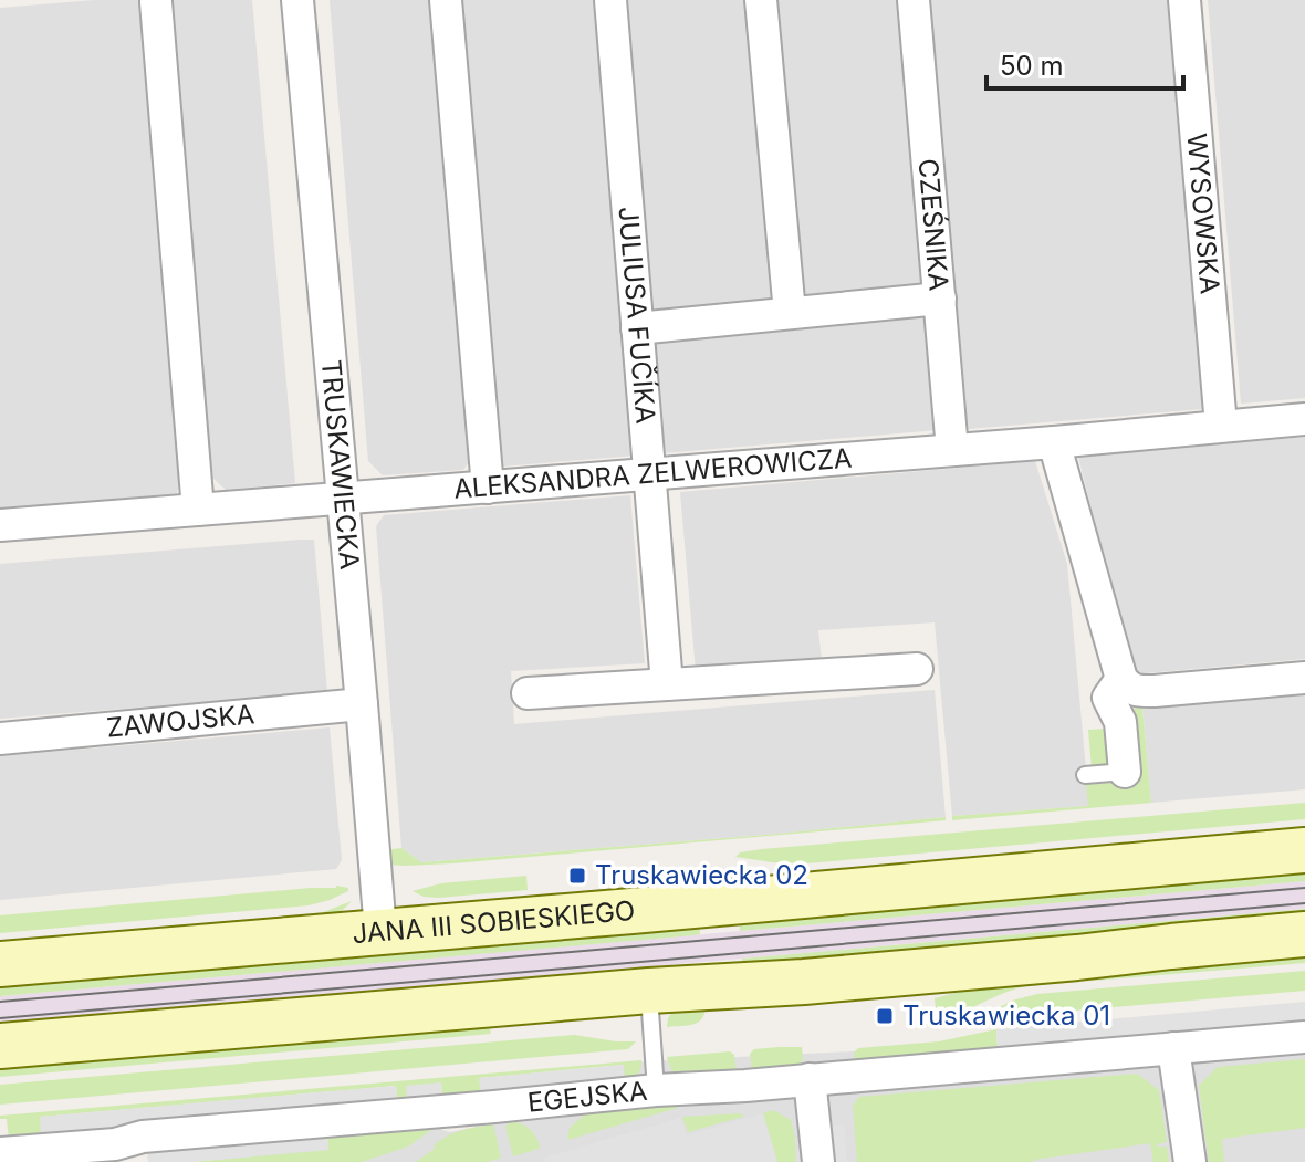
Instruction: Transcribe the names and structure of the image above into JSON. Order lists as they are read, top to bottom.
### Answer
{
  "streets": {
    "main road": ["JANA III SOBIESKIEGO"],
    "street": [
      "WYSOWSKA",
      "CZEŚNIKA",
      "JULIUSA FUČÍKA",
      "TRUSKAWIECKA",
      "ALEKSANDRA ZELWEROWICZA",
      "ZAWOJSKA",
      "EGEJSKA"
    ]
  },
  "crossings": [
    ["WYSOWSKA", "ALEKSANDRA ZELWEROWICZA"],
    ["CZEŚNIKA", "ALEKSANDRA ZELWEROWICZA"],
    ["JULIUSA FUČÍKA", "ALEKSANDRA ZELWEROWICZA"],
    ["TRUSKAWIECKA", "ALEKSANDRA ZELWEROWICZA"],
    ["TRUSKAWIECKA", "ZAWOJSKA"],
    ["TRUSKAWIECKA", "JANA III SOBIESKIEGO"]
  ],
  "places": {
    "transit": ["Truskawiecka 02", "Truskawiecka 01"]
  },
  "scale_bar": "50 m"
}
